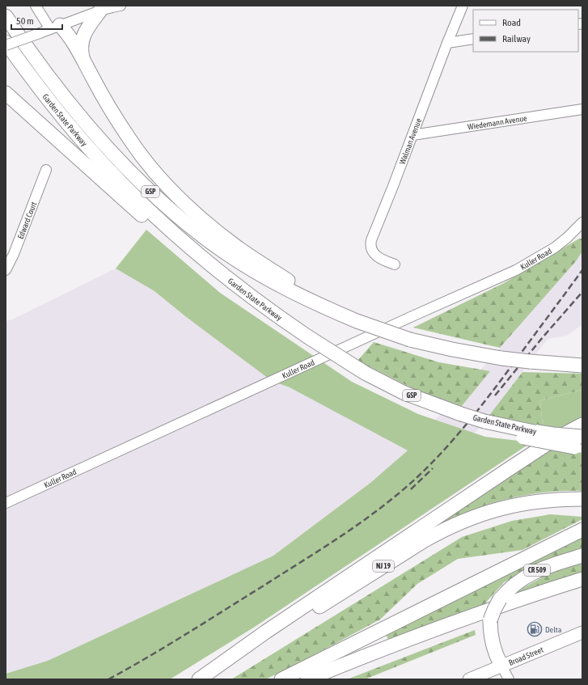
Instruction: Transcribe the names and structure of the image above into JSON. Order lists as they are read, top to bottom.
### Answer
{
  "streets": {
    "highway": [
      "Garden State Parkway",
      "GSP",
      "NJ 19",
      "CR 509"
    ],
    "main road": ["Broad Street"],
    "street": [
      "Wiedemann Avenue",
      "Walman Avenue",
      "Edward Court",
      "Kuller Road"
    ]
  },
  "crossings": [
    ["Wiedemann Avenue", "Walman Avenue"],
    ["CR 509", "Broad Street"]
  ],
  "places": {
    "fuel station": ["Delta"]
  },
  "legend": ["Road", "Railway"],
  "scale_bar": "50 m"
}
